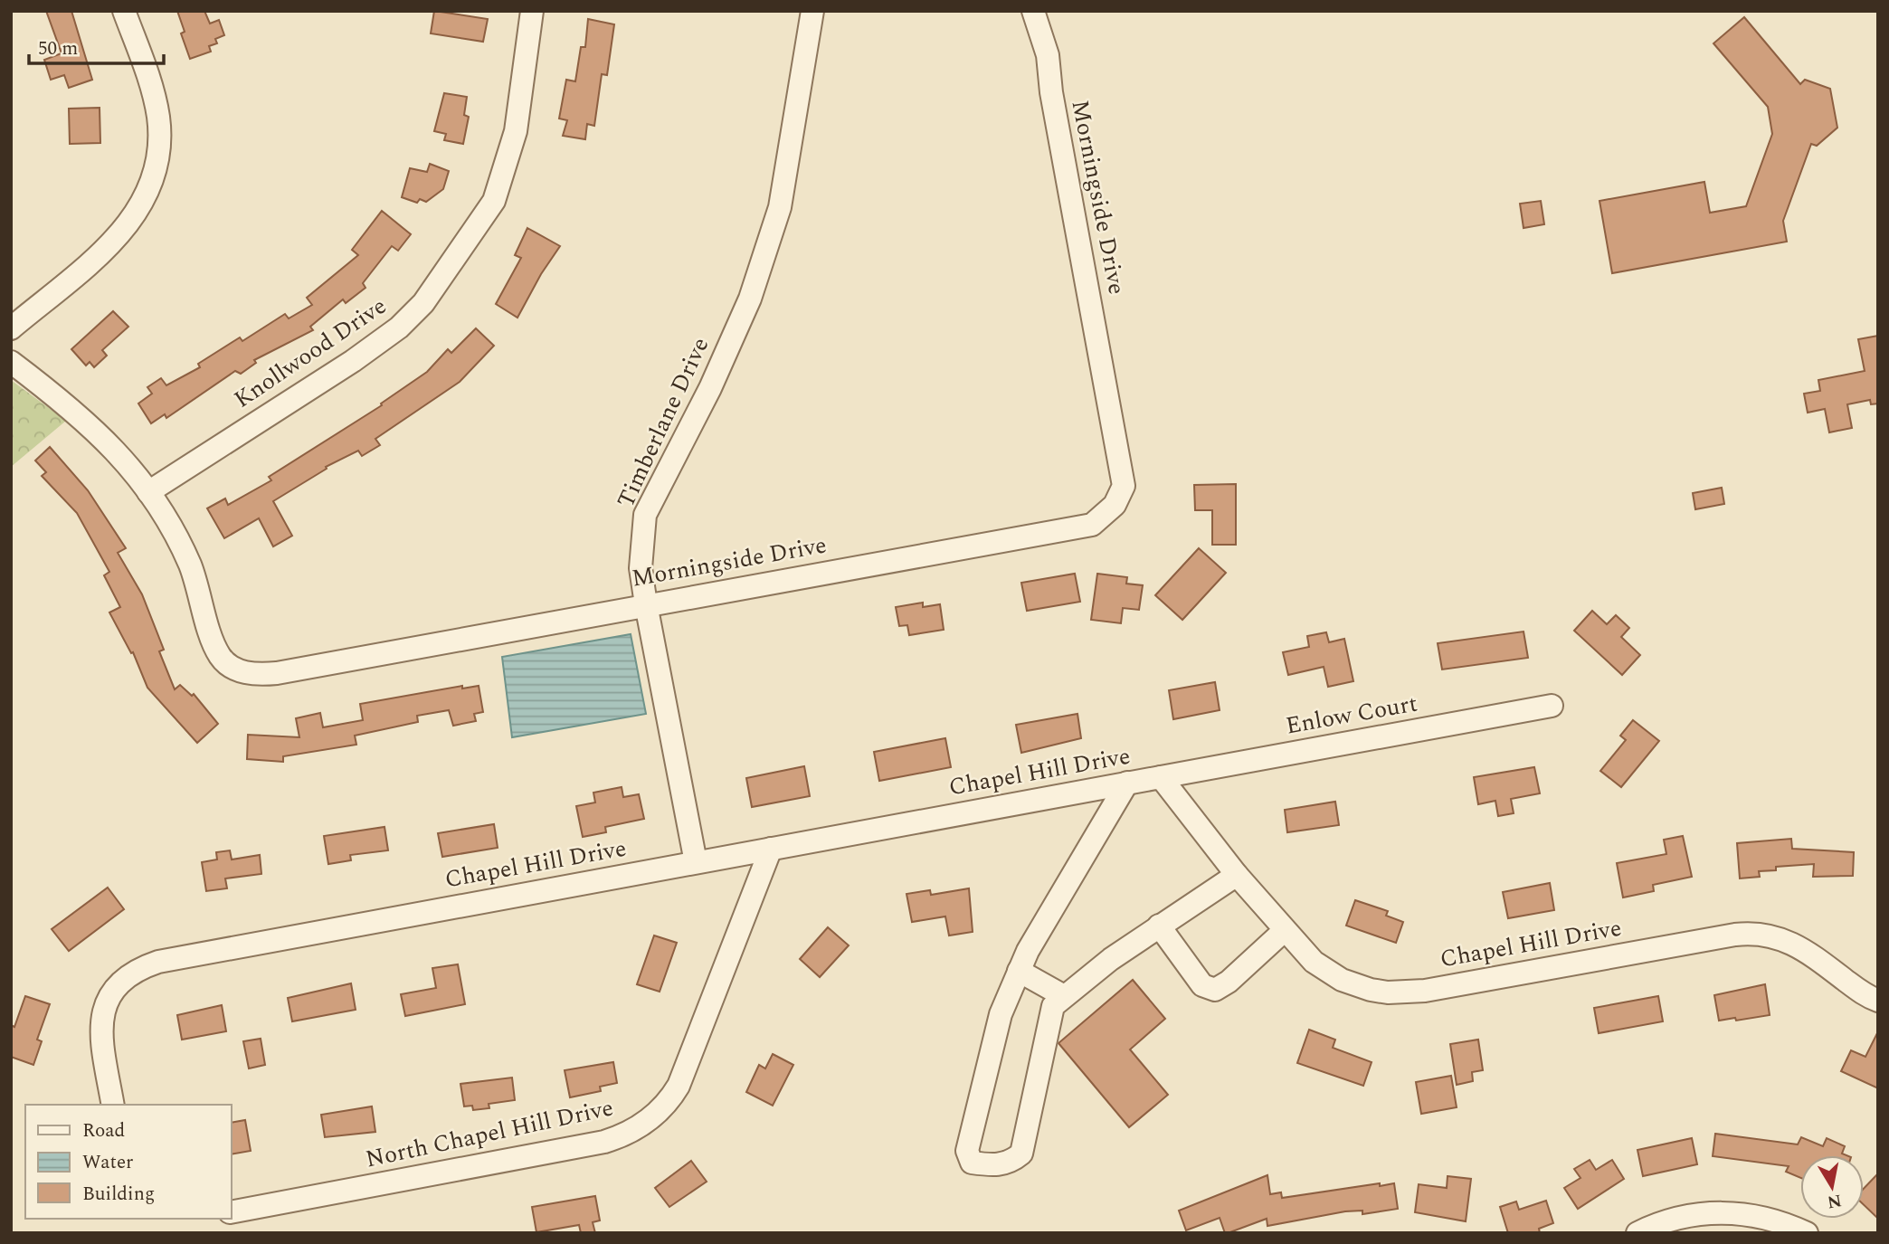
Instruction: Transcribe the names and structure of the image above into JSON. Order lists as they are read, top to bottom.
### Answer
{
  "streets": {
    "street": [
      "Morningside Drive",
      "Knollwood Drive",
      "Timberlane Drive",
      "Enlow Court",
      "Chapel Hill Drive",
      "North Chapel Hill Drive"
    ]
  },
  "crossings": [
    ["Morningside Drive", "Knollwood Drive"],
    ["Morningside Drive", "Timberlane Drive"],
    ["Timberlane Drive", "Chapel Hill Drive"],
    ["Enlow Court", "Chapel Hill Drive"],
    ["Chapel Hill Drive", "North Chapel Hill Drive"]
  ],
  "legend": ["Road", "Water", "Building"],
  "scale_bar": "50 m",
  "north": "bottom"
}
